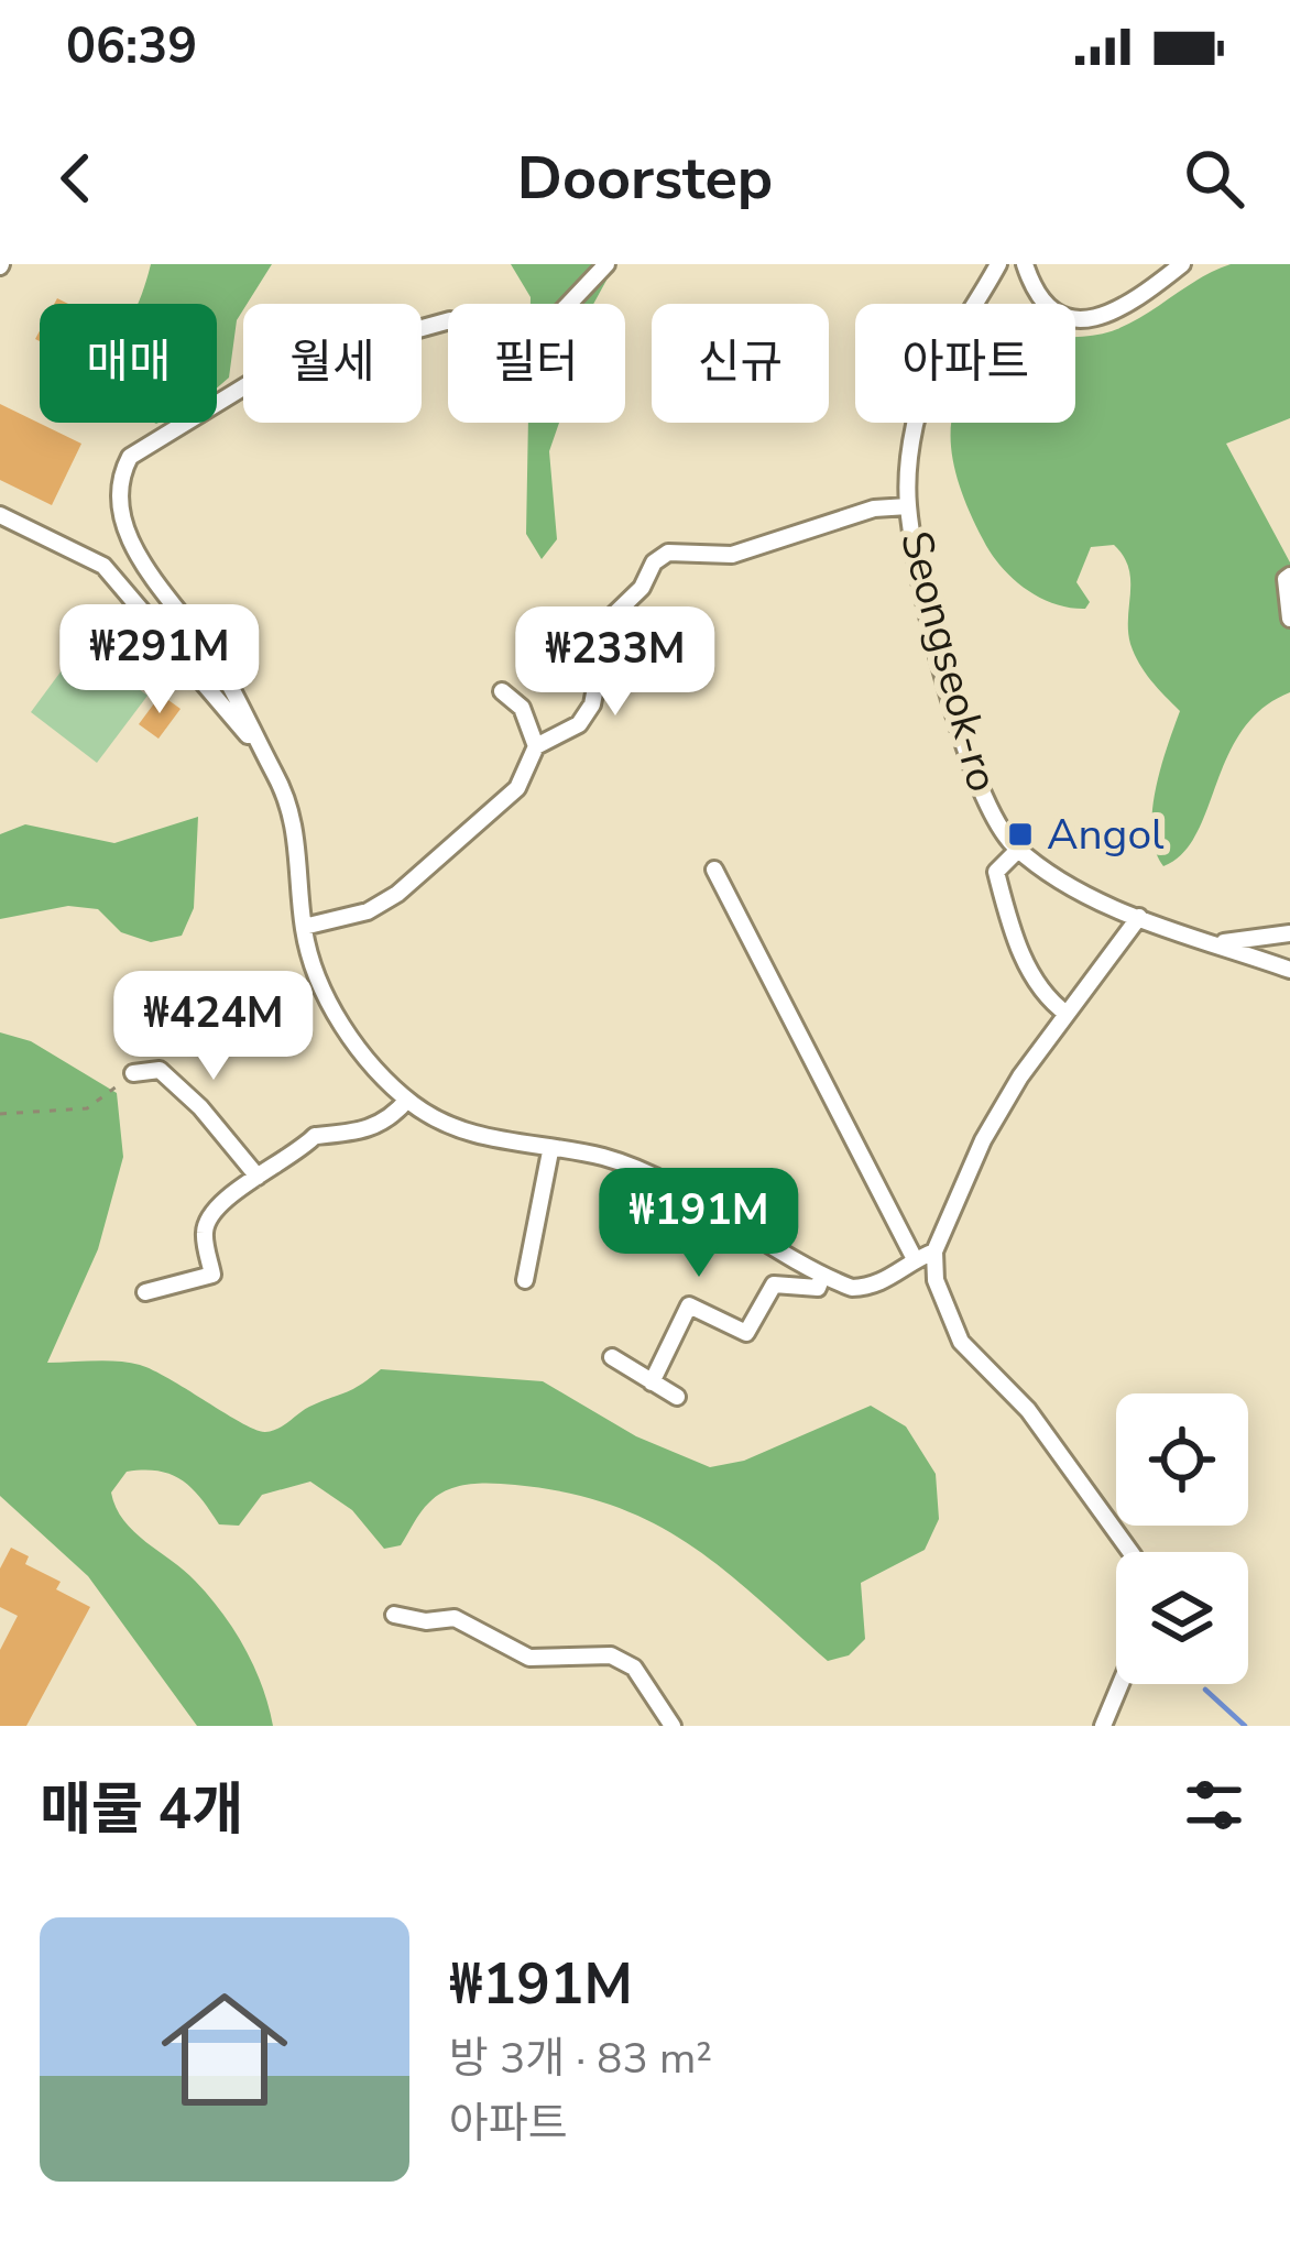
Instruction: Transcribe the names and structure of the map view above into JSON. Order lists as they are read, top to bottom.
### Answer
{
  "streets": {
    "street": ["Seongseok-ro"]
  },
  "places": {
    "transit": ["Angol"]
  },
  "page": {
    "status": "06:39",
    "header": "Doorstep",
    "chip": [
      "매매",
      "월세",
      "필터",
      "신규",
      "아파트"
    ],
    "price": [
      "₩291M",
      "₩233M",
      "₩424M",
      "₩191M"
    ],
    "heading": "매물 4개",
    "list": [
      {
        "name": "₩191M",
        "note": "방 3개 · 83 m² · 아파트"
      }
    ]
  }
}
